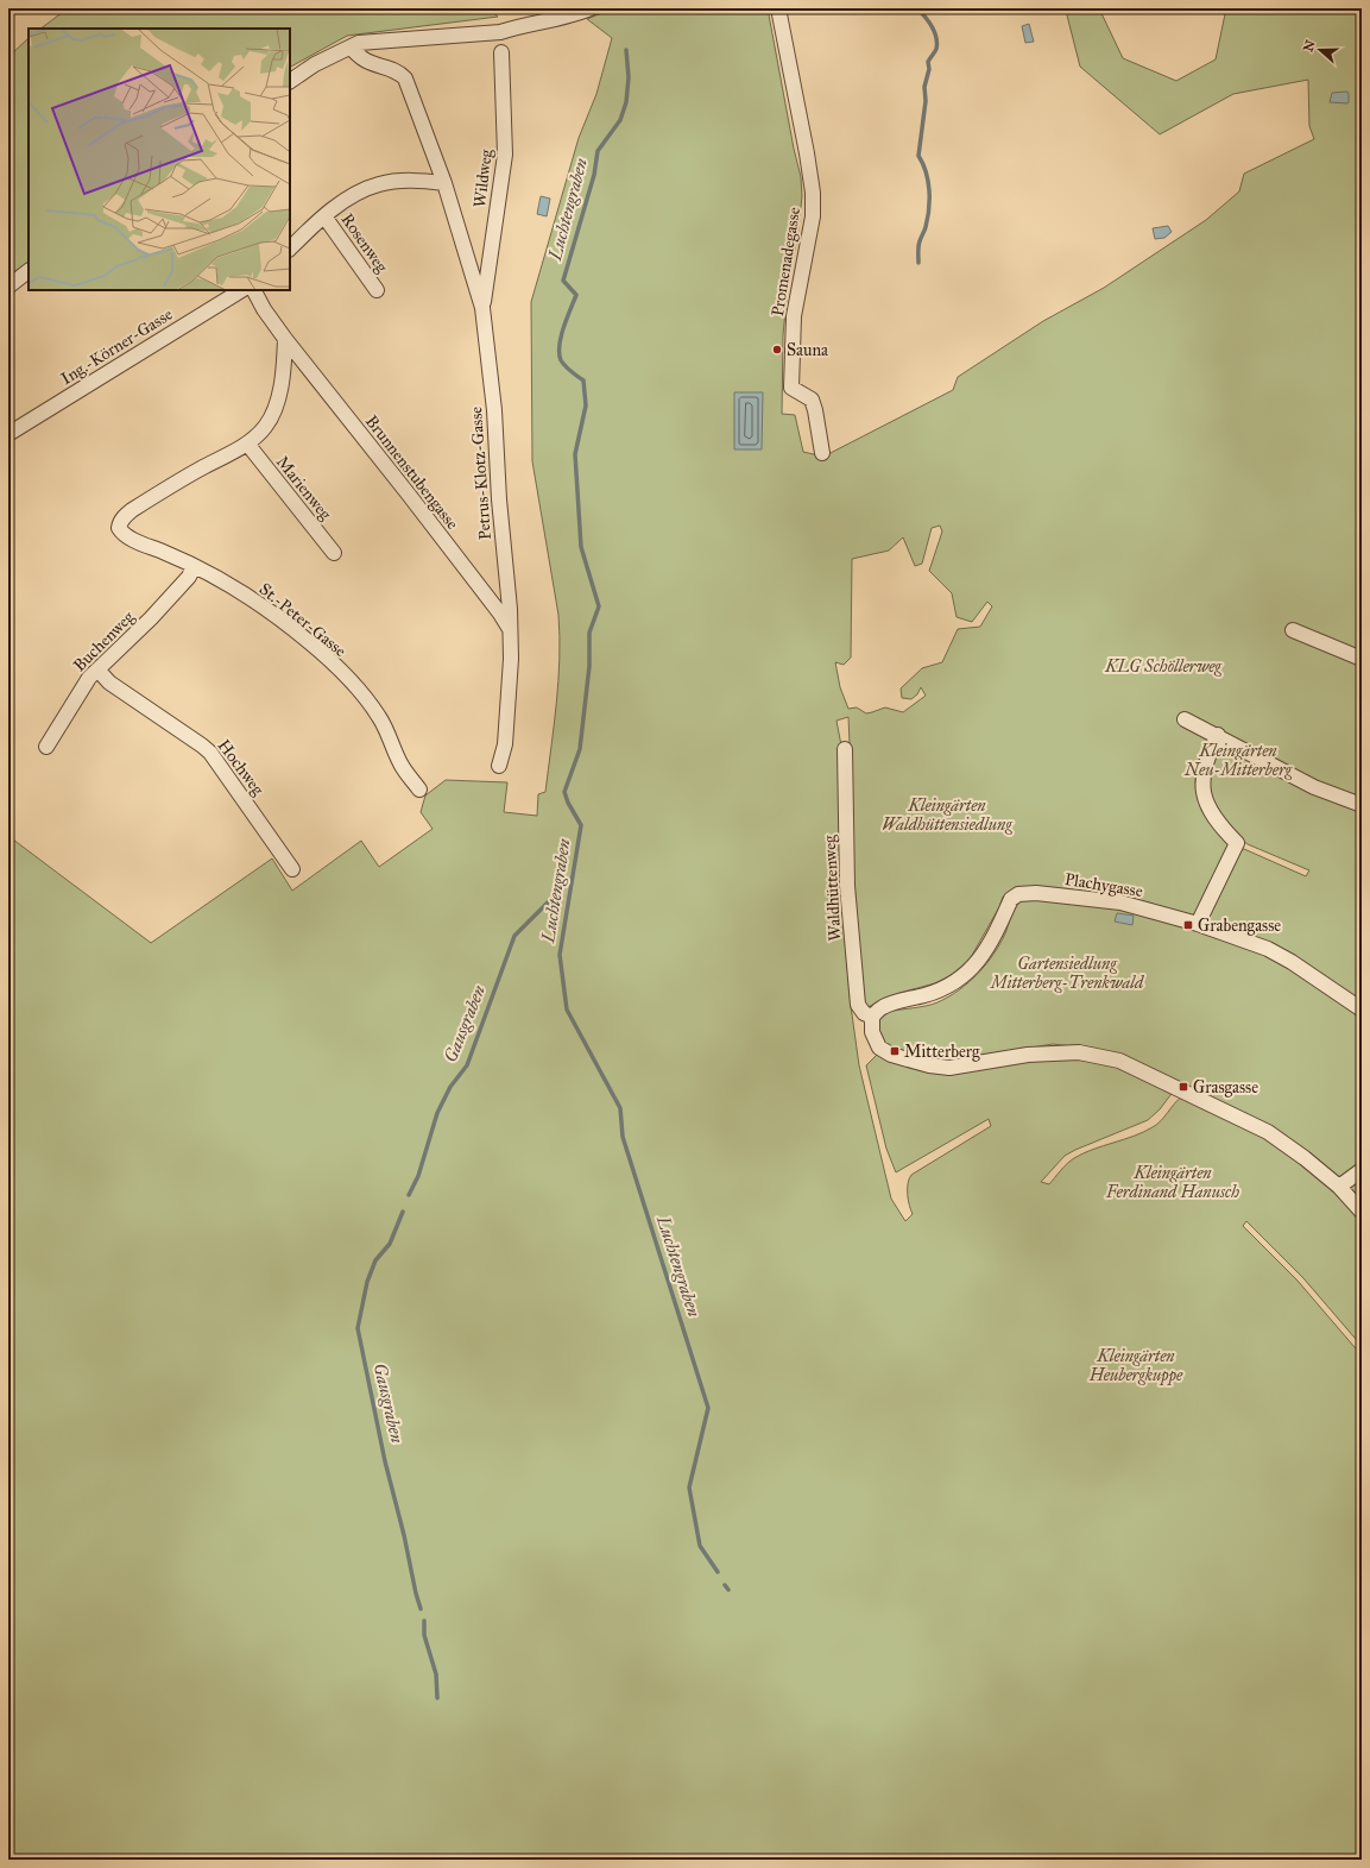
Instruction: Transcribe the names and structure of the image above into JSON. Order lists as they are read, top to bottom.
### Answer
{
  "streets": {
    "street": [
      "Wildweg",
      "Rosenweg",
      "Promenadegasse",
      "Ing.-Körner-Gasse",
      "Brunnenstubengasse",
      "Petrus-Klotz-Gasse",
      "Marienweg",
      "St.-Peter-Gasse",
      "Buchenweg",
      "Hochweg",
      "Plachygasse",
      "Waldhüttenweg"
    ]
  },
  "crossings": [
    ["Wildweg", "Petrus-Klotz-Gasse"],
    ["Brunnenstubengasse", "Petrus-Klotz-Gasse"],
    ["Marienweg", "St.-Peter-Gasse"],
    ["St.-Peter-Gasse", "Buchenweg"],
    ["Buchenweg", "Hochweg"],
    ["Plachygasse", "Waldhüttenweg"]
  ],
  "water": ["Luchtengraben", "Gausgraben"],
  "parks": [
    "KLG Schöllerweg",
    "Kleingärten Neu-Mitterberg",
    "Kleingärten Waldhüttensiedlung",
    "Gartensiedlung Mitterberg-Trenkwald",
    "Kleingärten Ferdinand Hanusch",
    "Kleingärten Heubergkuppe"
  ],
  "places": {
    "other": ["Sauna"],
    "transit": ["Grabengasse", "Mitterberg", "Grasgasse"]
  },
  "north": "left"
}
